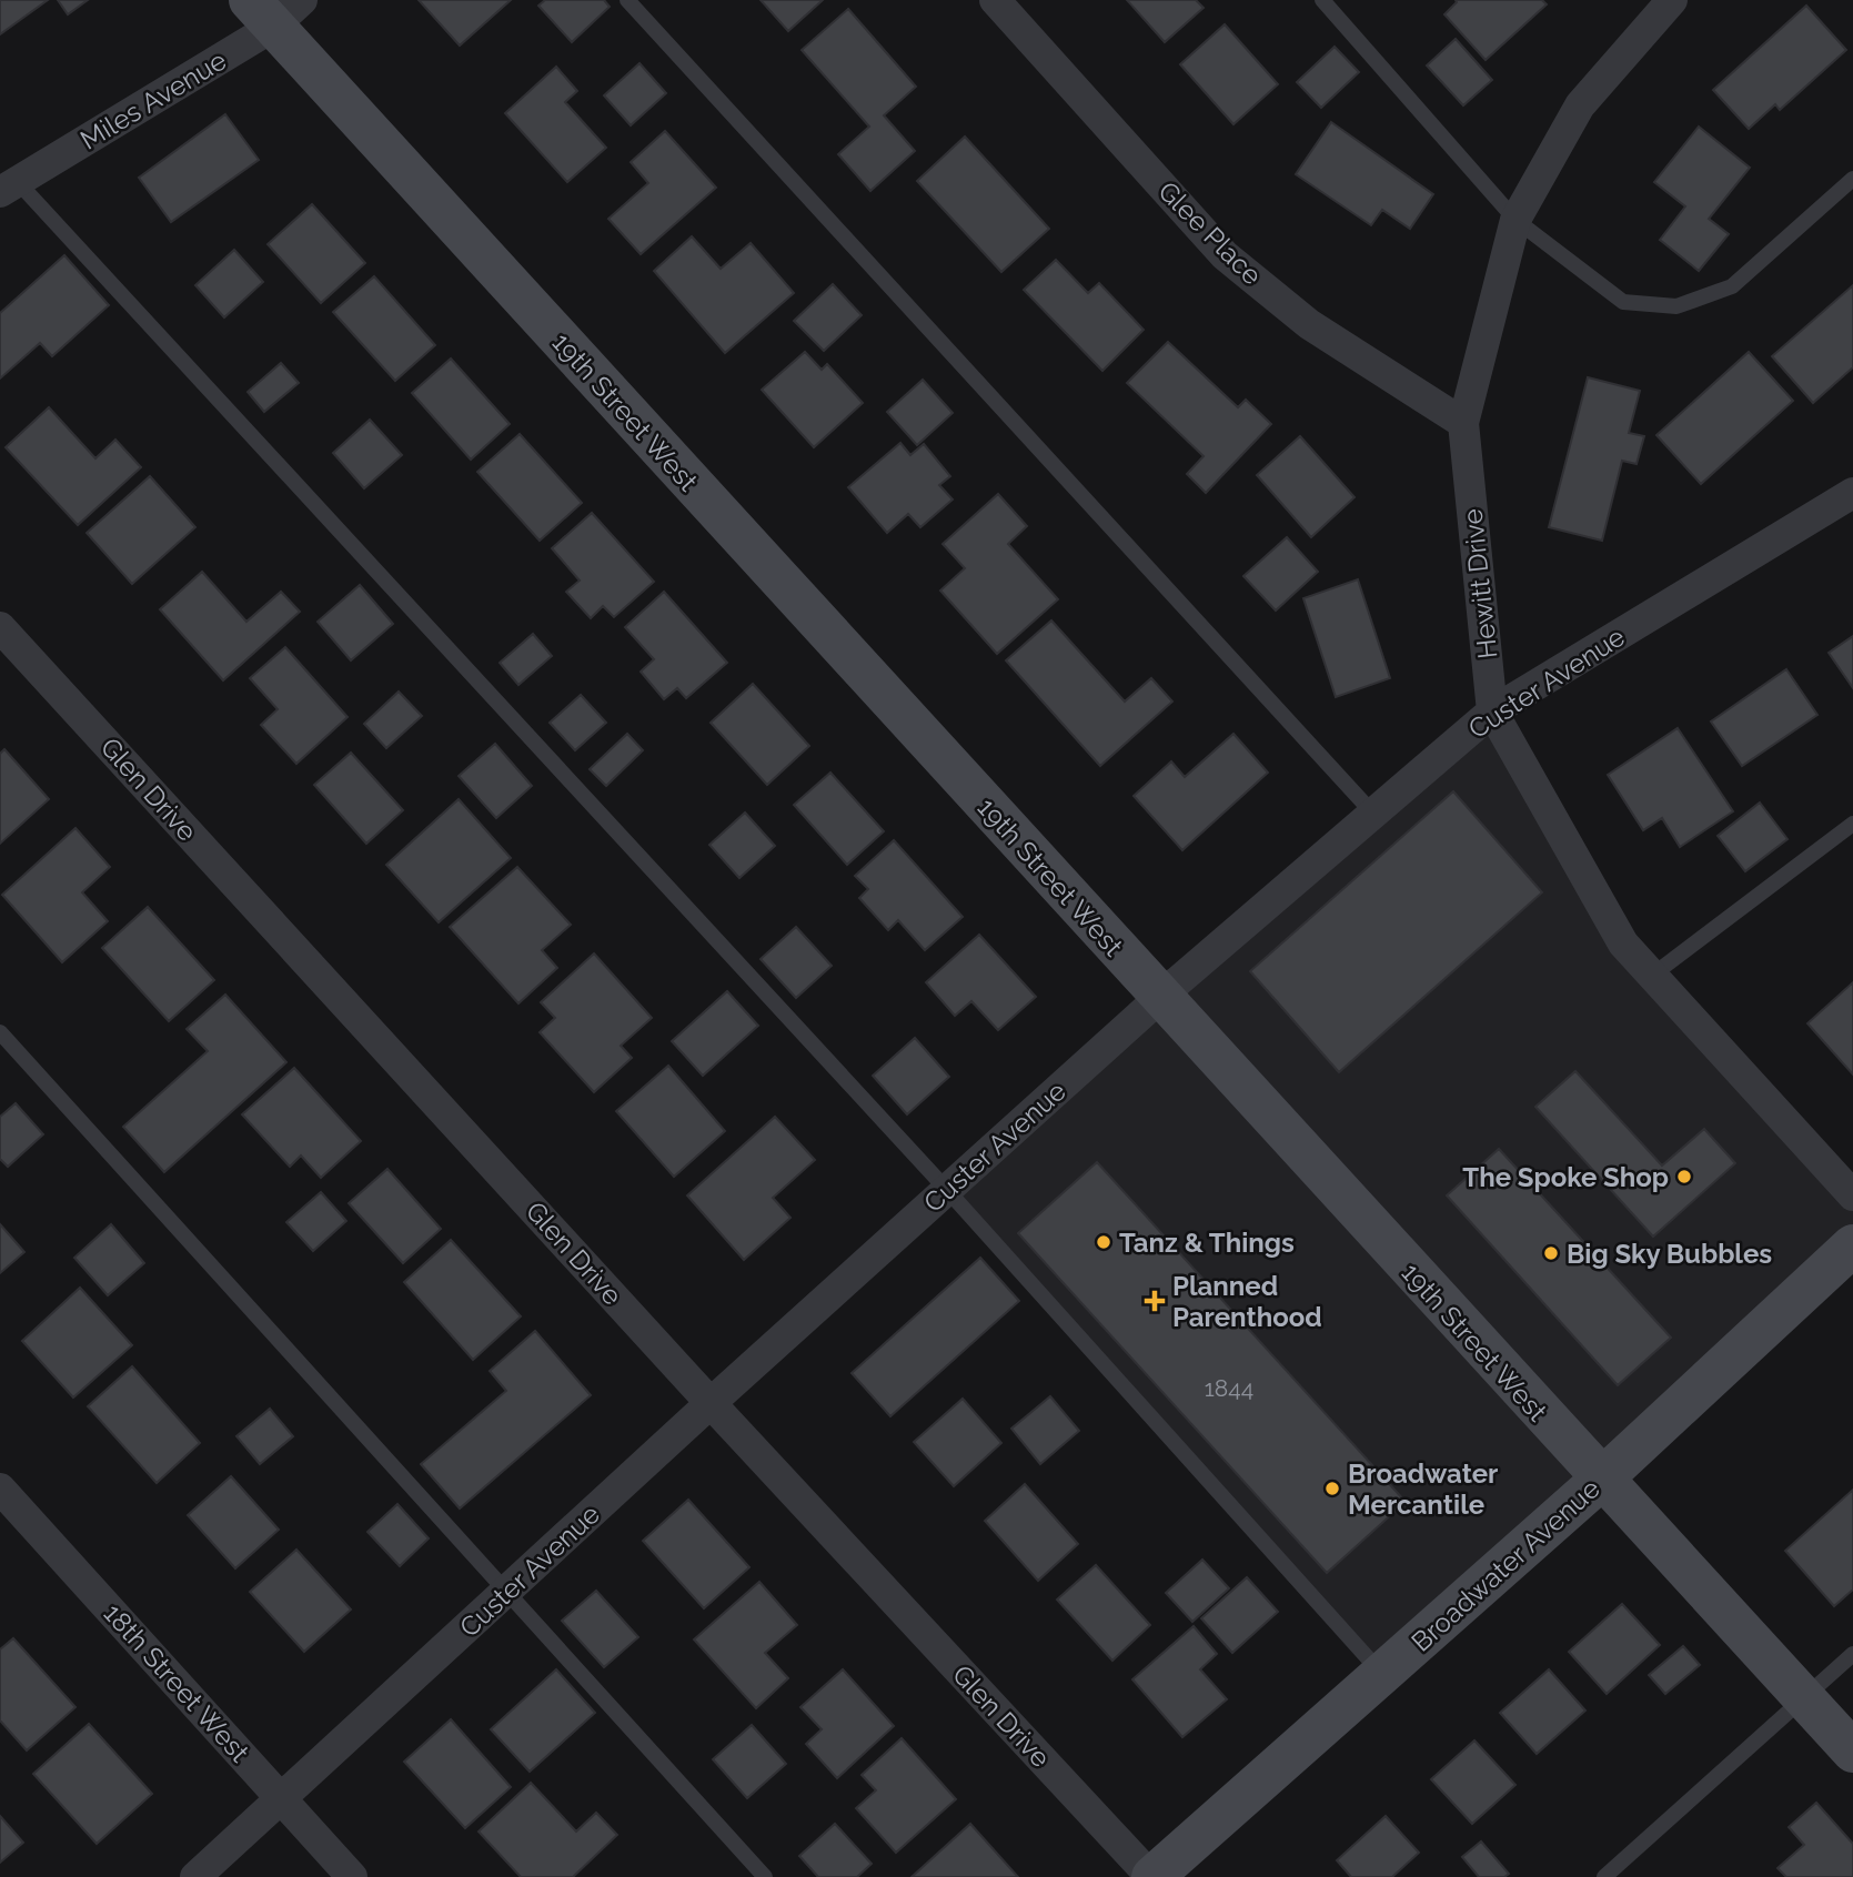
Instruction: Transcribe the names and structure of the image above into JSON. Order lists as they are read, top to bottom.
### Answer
{
  "streets": {
    "street": [
      "Miles Avenue",
      "Glee Place",
      "19th Street West",
      "Hewitt Drive",
      "Custer Avenue",
      "Glen Drive",
      "Broadwater Avenue",
      "18th Street West"
    ]
  },
  "crossings": [
    ["Miles Avenue", "19th Street West"],
    ["Glee Place", "Hewitt Drive"],
    ["19th Street West", "Custer Avenue"],
    ["19th Street West", "Broadwater Avenue"],
    ["Hewitt Drive", "Custer Avenue"],
    ["Custer Avenue", "Glen Drive"],
    ["Custer Avenue", "18th Street West"],
    ["Glen Drive", "Broadwater Avenue"]
  ],
  "places": {
    "other": [
      "The Spoke Shop",
      "Tanz & Things",
      "Big Sky Bubbles",
      "Broadwater Mercantile"
    ],
    "health": ["Planned Parenthood"]
  },
  "house_numbers": ["1844"]
}
